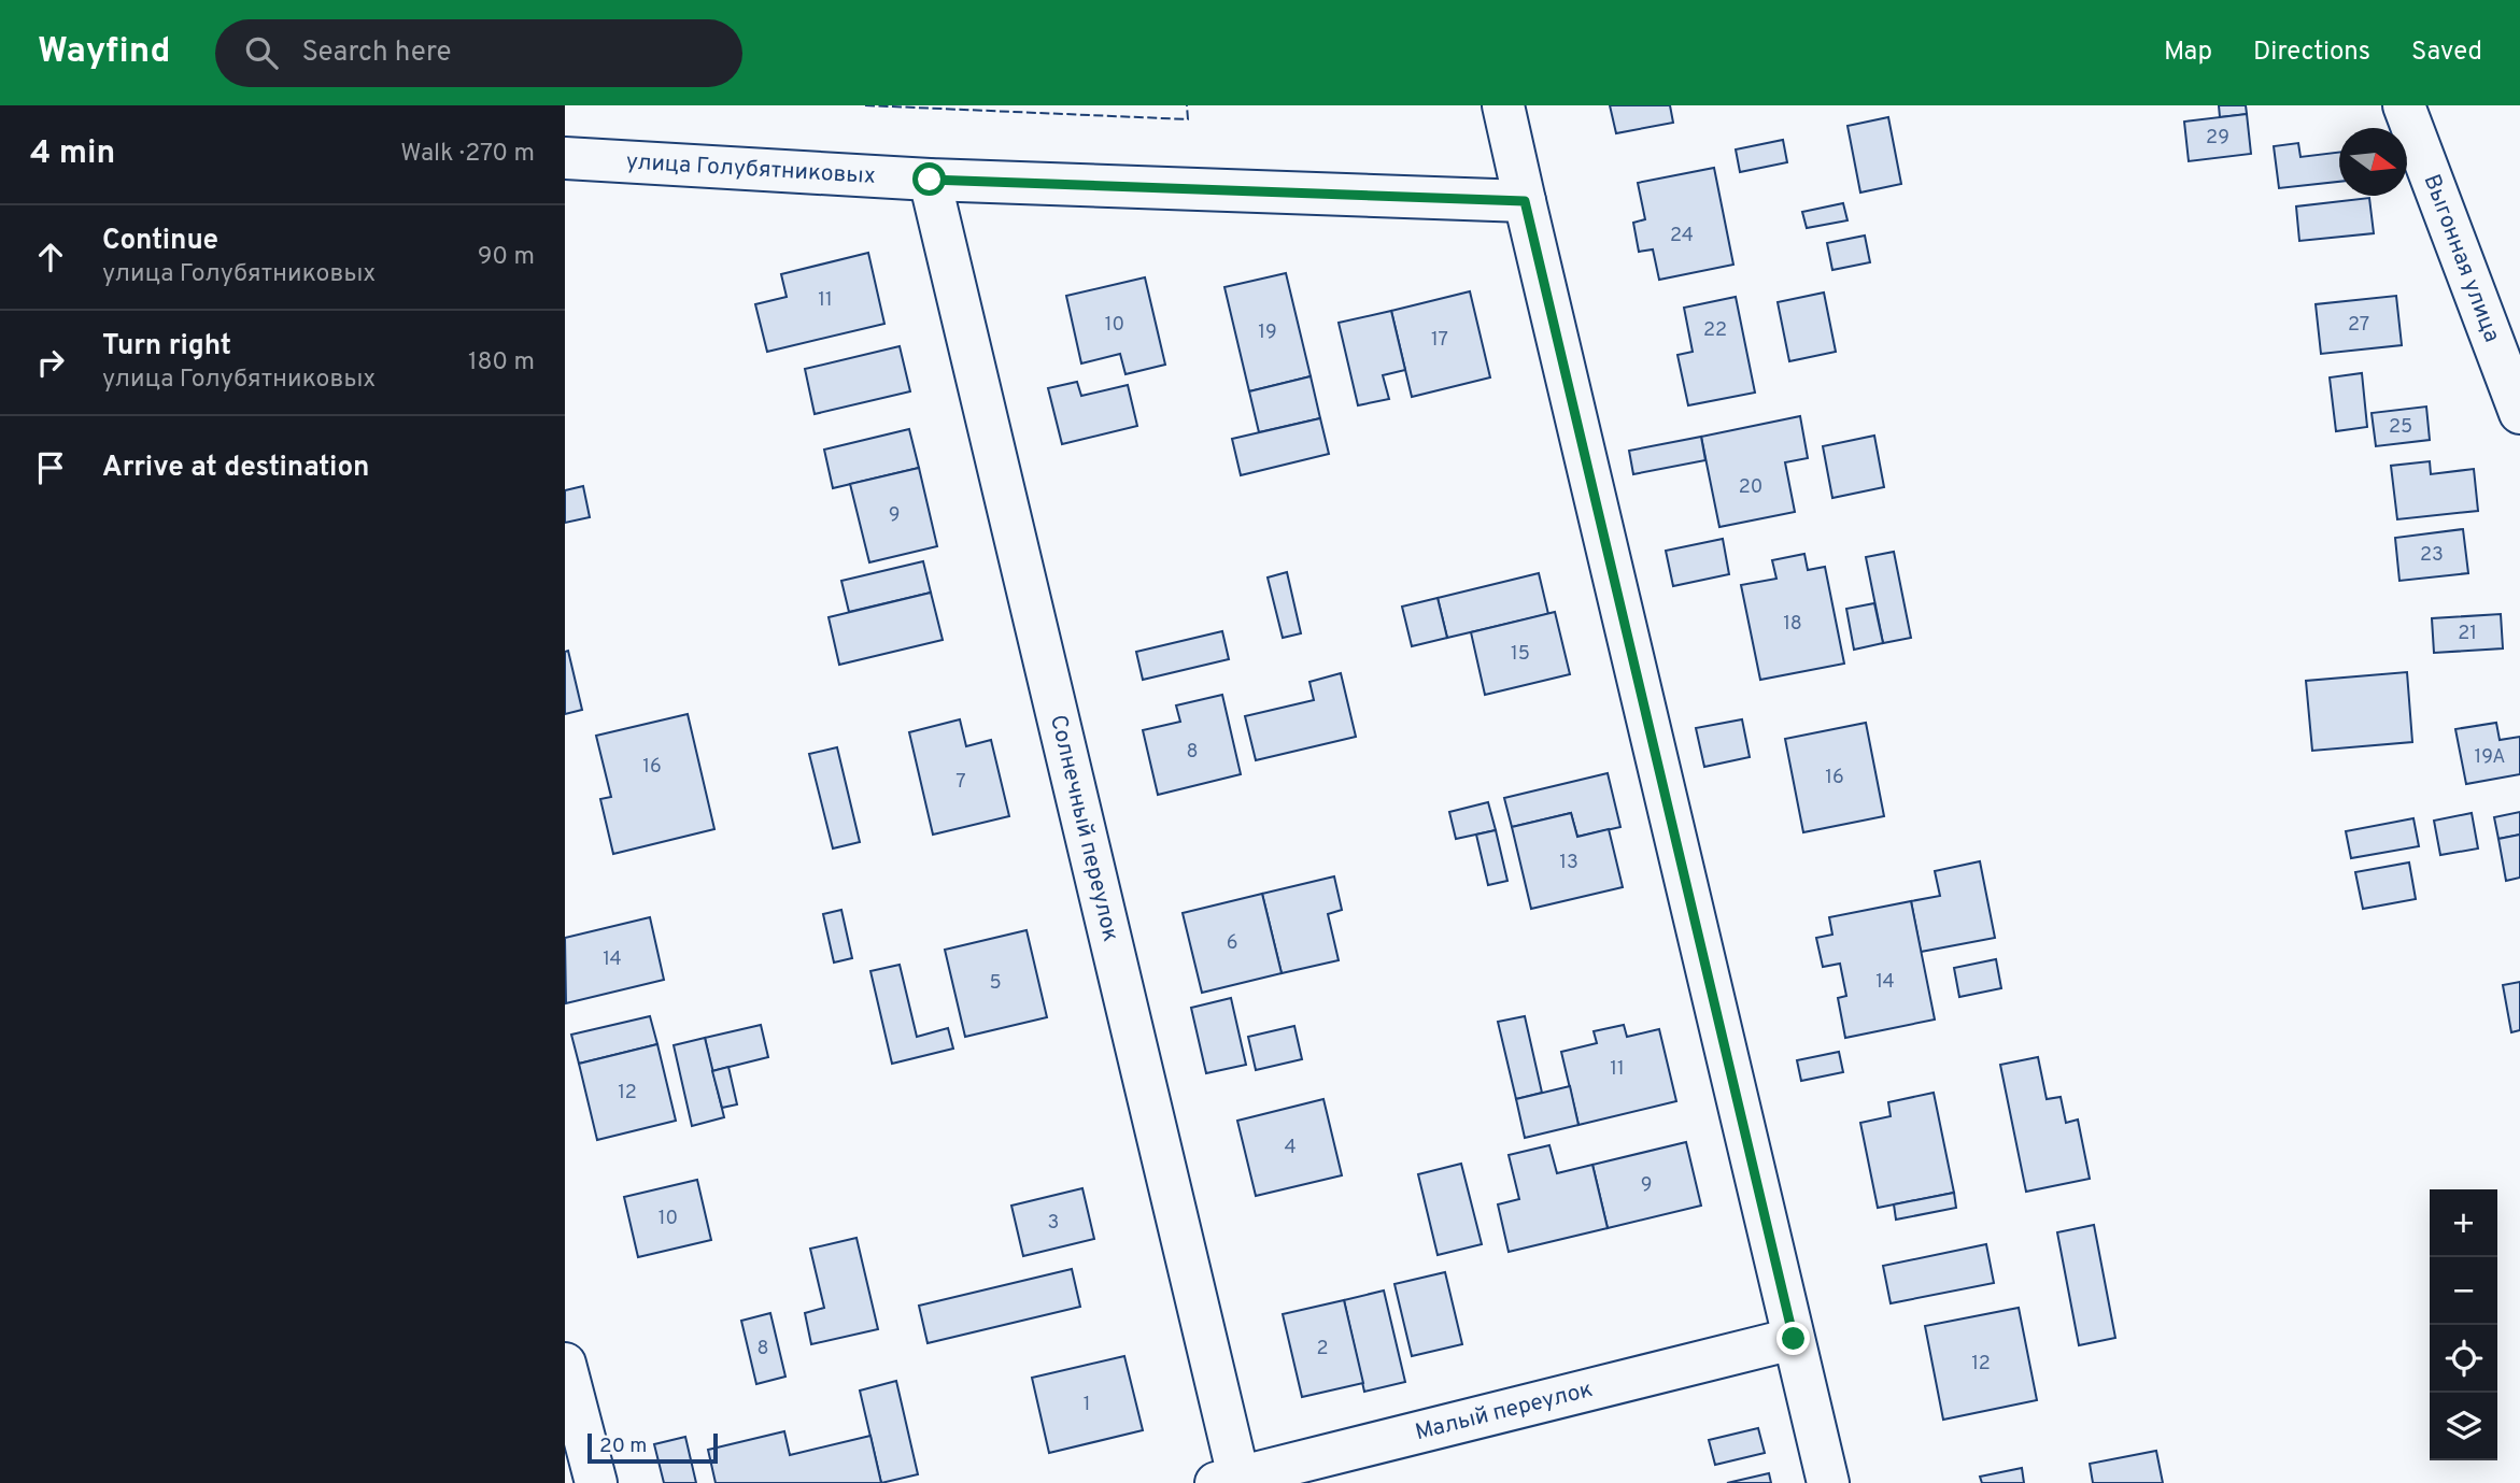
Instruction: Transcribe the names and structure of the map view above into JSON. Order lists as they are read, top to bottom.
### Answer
{
  "streets": {
    "street": [
      "улица Голубятниковых",
      "Выгонная улица",
      "Солнечный переулок",
      "Малый переулок"
    ]
  },
  "crossings": [
    ["улица Голубятниковых", "Солнечный переулок"],
    ["Солнечный переулок", "Малый переулок"]
  ],
  "house_numbers": [
    "29",
    "24",
    "11",
    "10",
    "27",
    "22",
    "19",
    "17",
    "25",
    "20",
    "9",
    "23",
    "18",
    "21",
    "15",
    "8",
    "19А",
    "16",
    "16",
    "7",
    "13",
    "6",
    "14",
    "14",
    "5",
    "11",
    "12",
    "4",
    "9",
    "10",
    "3",
    "8",
    "2",
    "12",
    "1"
  ],
  "scale_bar": "20 m",
  "north": "right",
  "page": {
    "header": "Wayfind",
    "search": "Search here",
    "nav": ["Map", "Directions", "Saved"],
    "heading": ["4 min", "Walk · 270 m"],
    "list": [
      ["Continue", "улица Голубятниковых", "90 m"],
      ["Turn right", "улица Голубятниковых", "180 m"],
      "Arrive at destination"
    ],
    "map_buttons": ["+", "−"],
    "scale": "20 m"
  }
}
